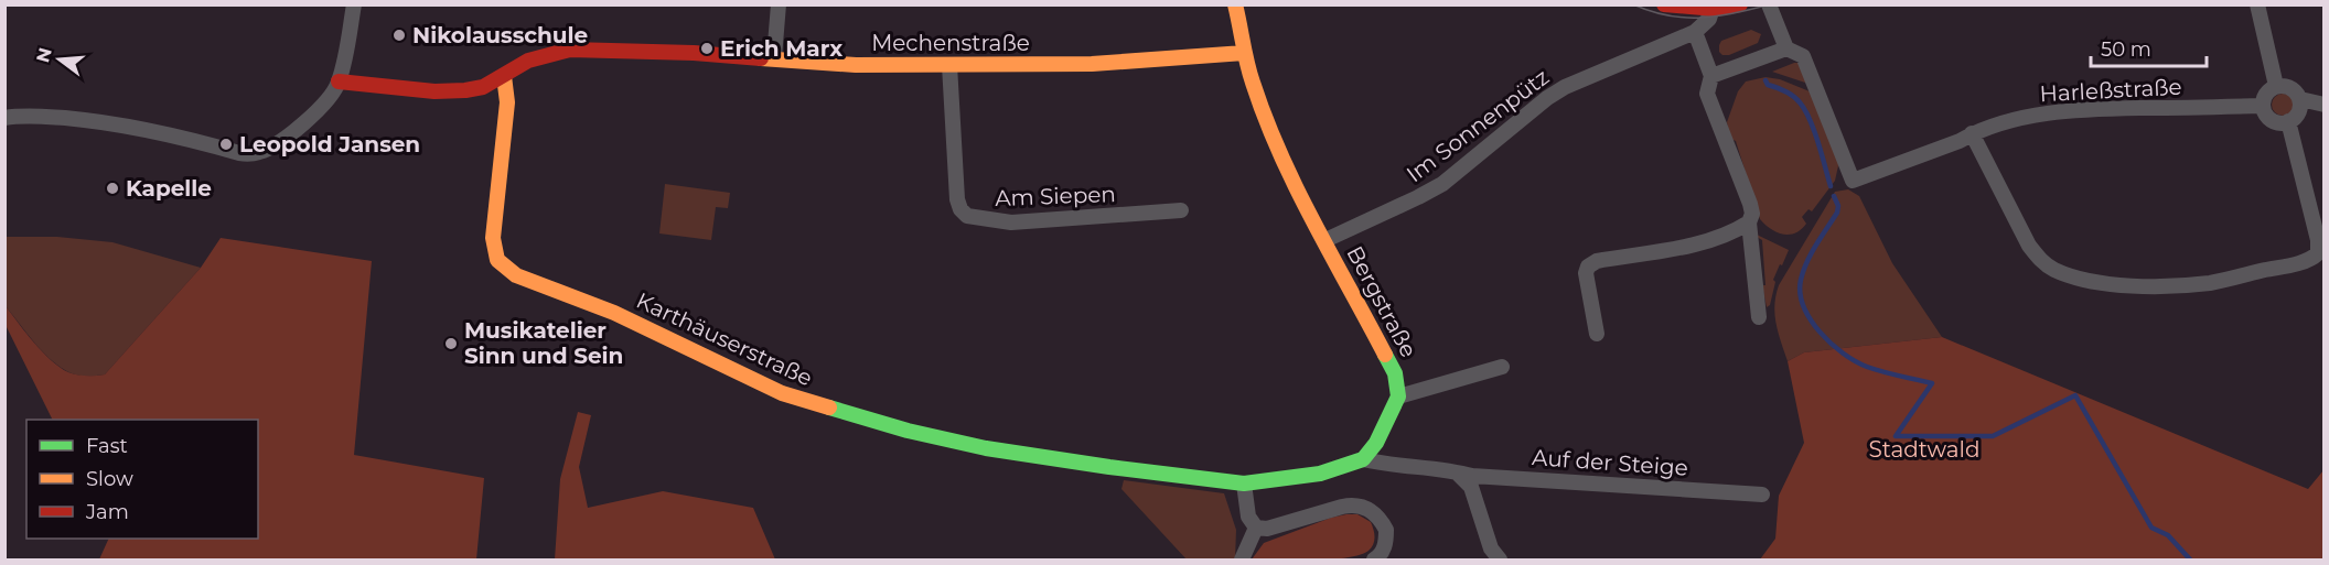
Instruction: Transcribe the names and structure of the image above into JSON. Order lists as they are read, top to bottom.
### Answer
{
  "streets": {
    "street": [
      "Mechenstraße",
      "Harleßstraße",
      "Im Sonnenpütz",
      "Am Siepen",
      "Bergstraße",
      "Karthäuserstraße",
      "Auf der Steige"
    ]
  },
  "crossings": [
    ["Mechenstraße", "Am Siepen"],
    ["Mechenstraße", "Bergstraße"],
    ["Mechenstraße", "Karthäuserstraße"],
    ["Im Sonnenpütz", "Bergstraße"]
  ],
  "parks": ["Stadtwald"],
  "places": [
    "Nikolausschule",
    "Erich Marx",
    "Leopold Jansen",
    "Kapelle",
    "Musikatelier Sinn und Sein"
  ],
  "legend": ["Fast", "Slow", "Jam"],
  "scale_bar": "50 m",
  "north": "left"
}
